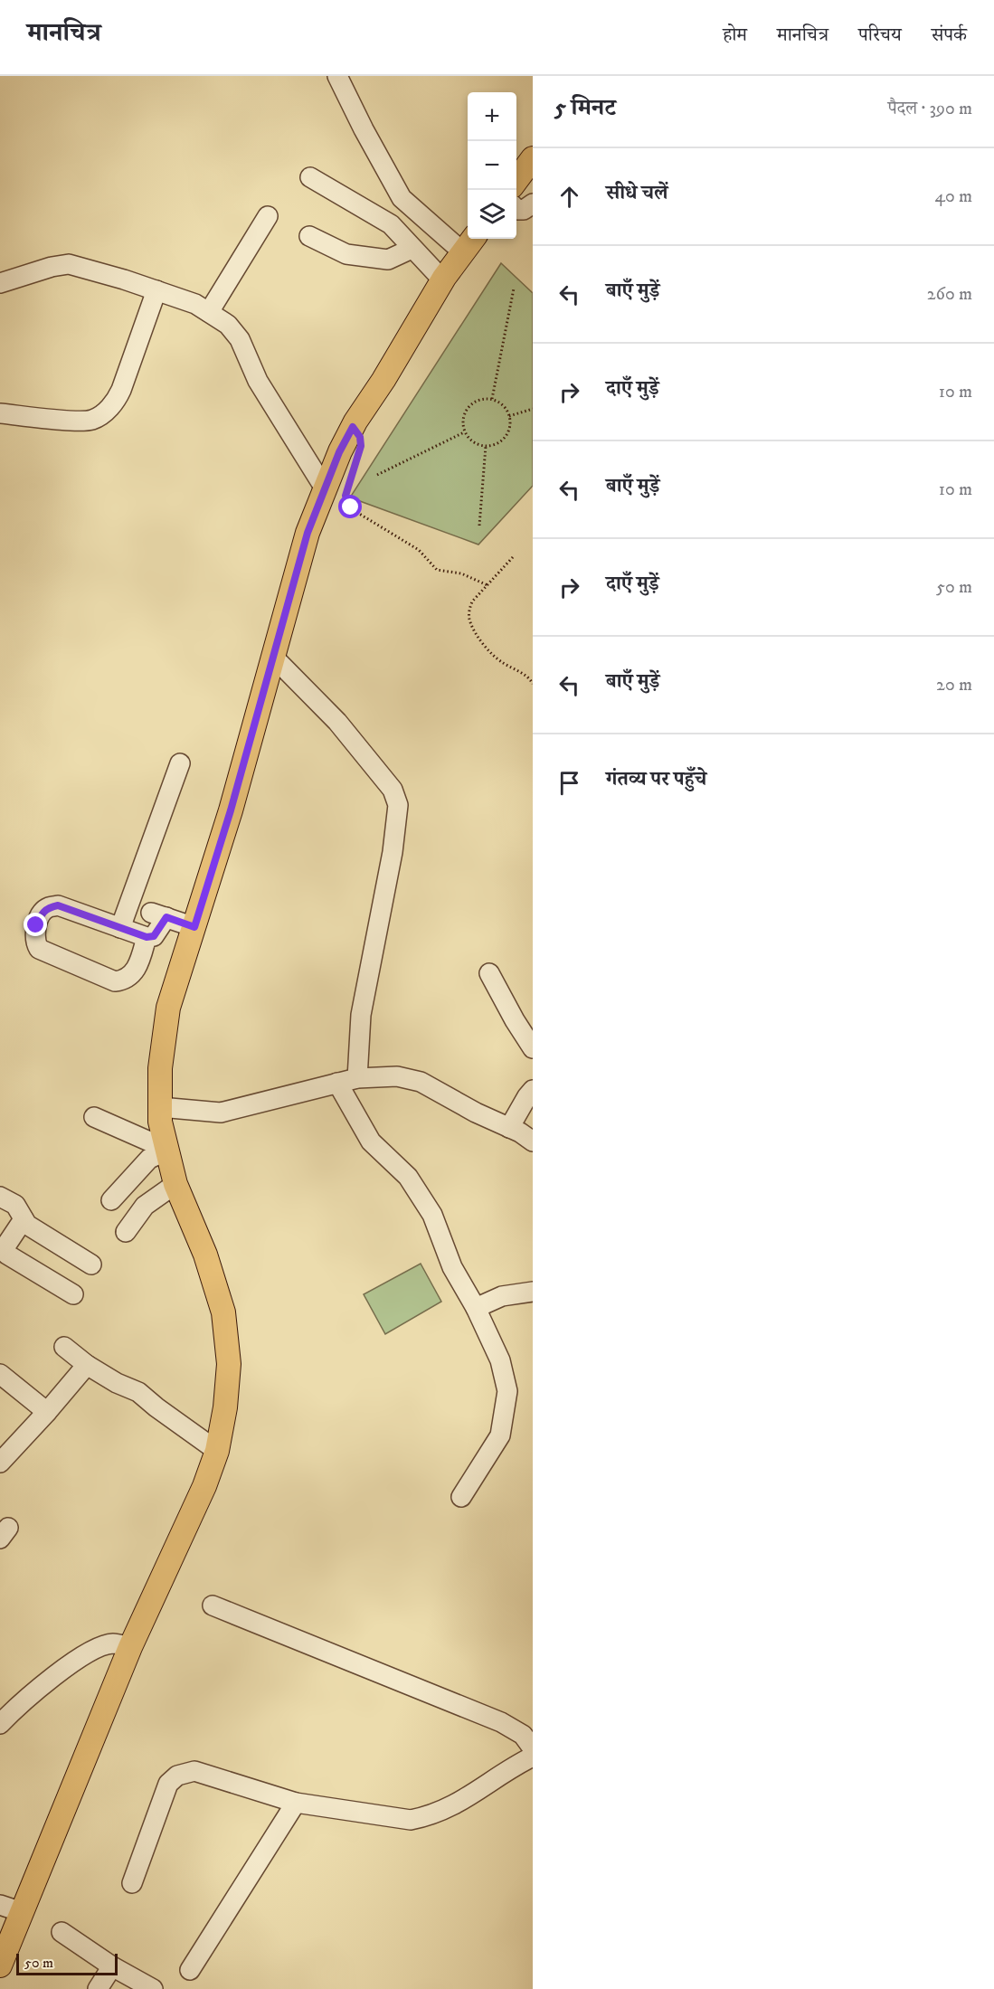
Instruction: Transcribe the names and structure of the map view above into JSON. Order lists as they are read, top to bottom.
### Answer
{
  "scale_bar": "50 m",
  "page": {
    "header": "मानचित्र",
    "nav": [
      "होम",
      "मानचित्र",
      "परिचय",
      "संपर्क"
    ],
    "heading": ["5 मिनट", "पैदल · 390 m"],
    "map_buttons": ["+", "−"],
    "list": [
      ["सीधे चलें", "40 m"],
      ["बाएँ मुड़ें", "260 m"],
      ["दाएँ मुड़ें", "10 m"],
      ["बाएँ मुड़ें", "10 m"],
      ["दाएँ मुड़ें", "50 m"],
      ["बाएँ मुड़ें", "20 m"],
      "गंतव्य पर पहुँचे"
    ],
    "scale": "50 m"
  }
}
